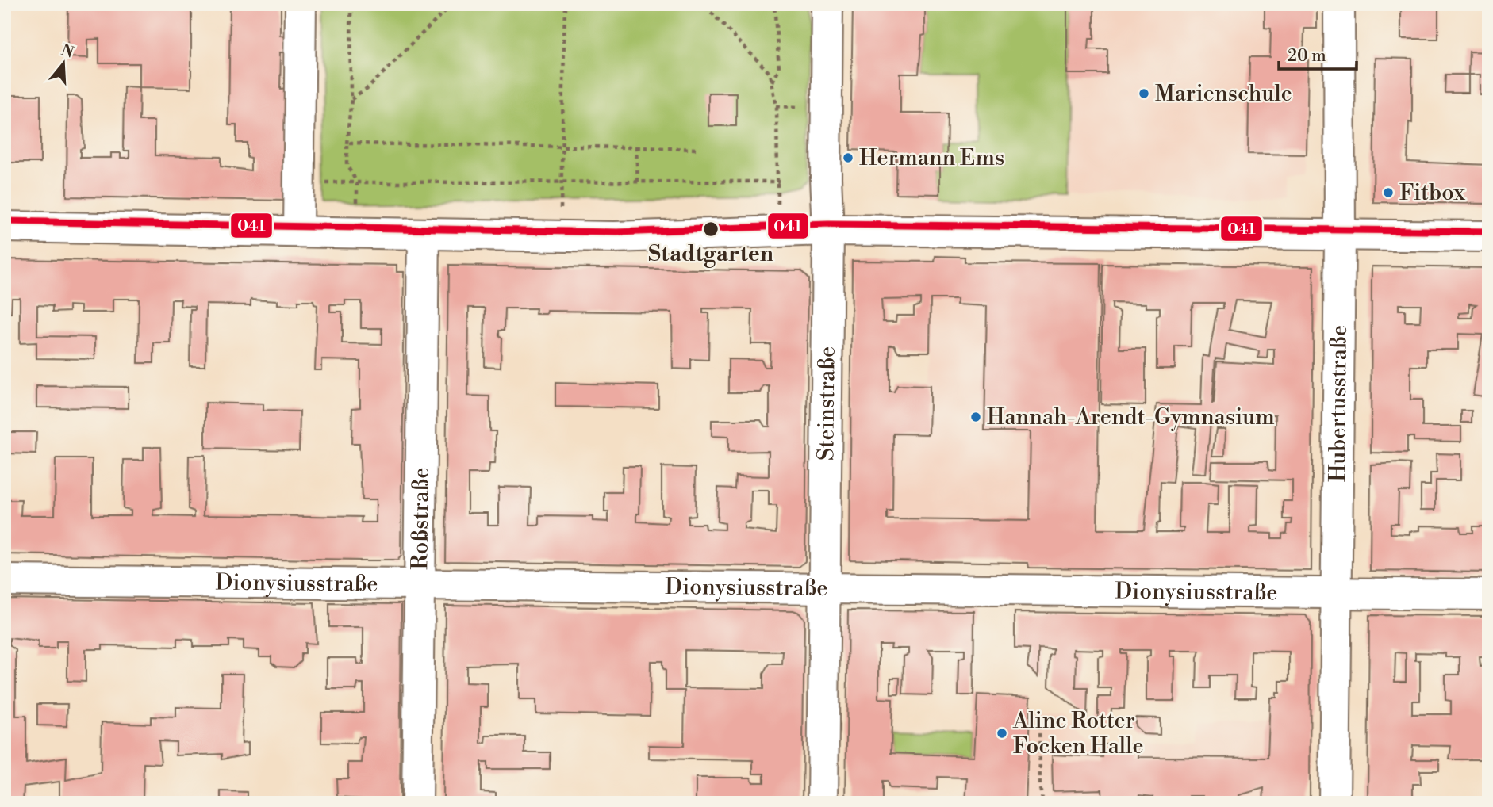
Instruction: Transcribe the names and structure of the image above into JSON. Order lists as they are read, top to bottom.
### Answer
{
  "streets": {
    "street": [
      "Steinstraße",
      "Hubertusstraße",
      "Roßstraße",
      "Dionysiusstraße"
    ]
  },
  "crossings": [
    ["Steinstraße", "Dionysiusstraße"],
    ["Hubertusstraße", "Dionysiusstraße"],
    ["Roßstraße", "Dionysiusstraße"]
  ],
  "places": [
    "Marienschule",
    "Hermann Ems",
    "Fitbox",
    "Stadtgarten",
    "Hannah-Arendt-Gymnasium",
    "Aline Rotter Focken Halle"
  ],
  "lines": ["transit line 041"],
  "scale_bar": "20 m",
  "north": "top"
}
